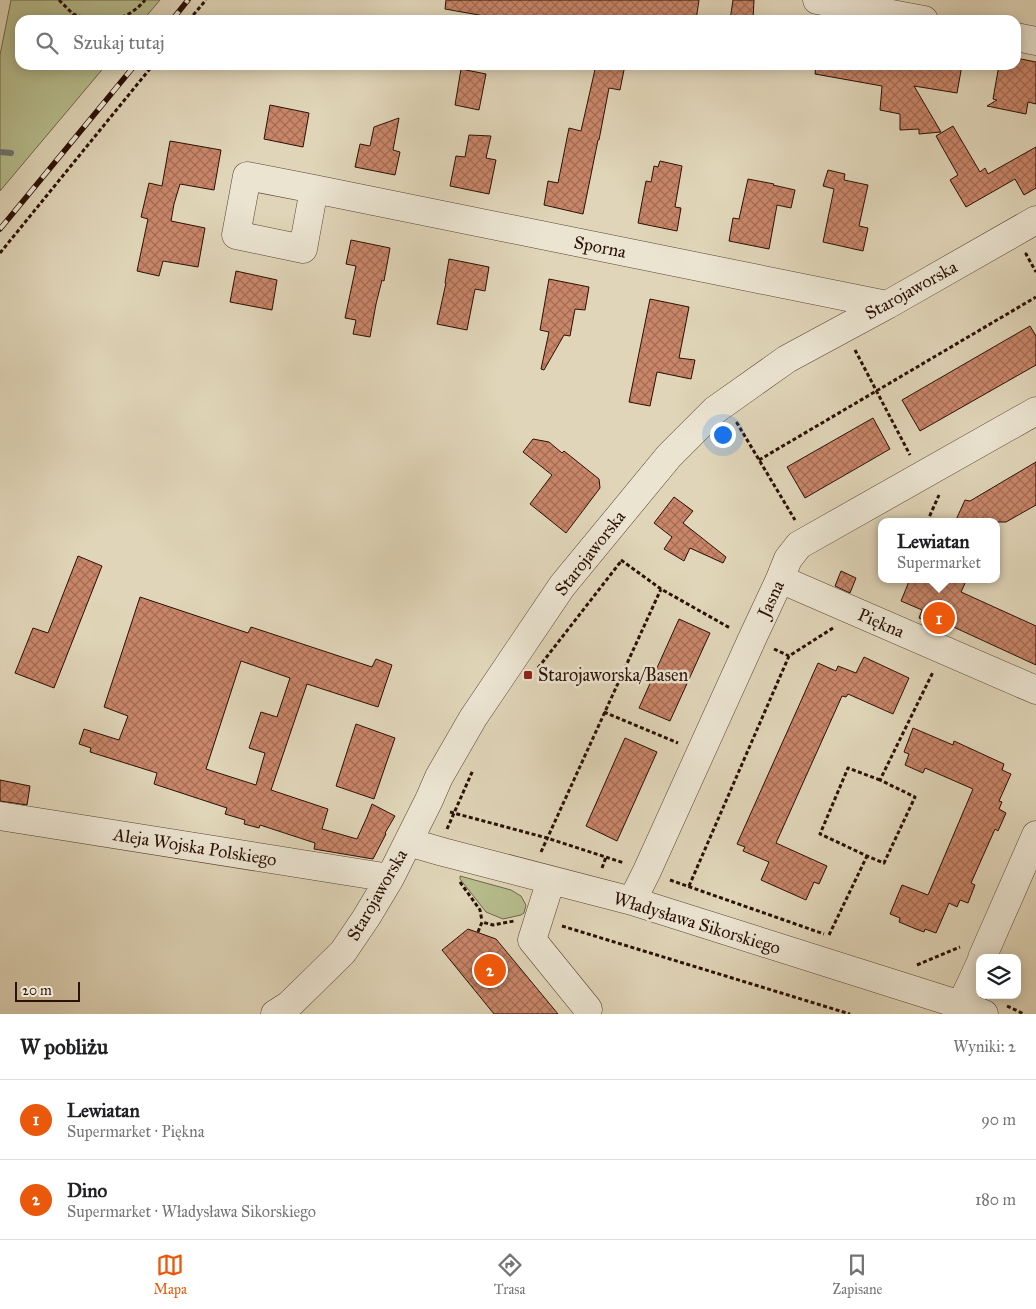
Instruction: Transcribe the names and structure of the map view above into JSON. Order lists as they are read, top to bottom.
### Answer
{
  "streets": {
    "street": [
      "Sporna",
      "Starojaworska",
      "Jasna",
      "Piękna",
      "Aleja Wojska Polskiego",
      "Władysława Sikorskiego"
    ]
  },
  "crossings": [
    ["Sporna", "Starojaworska"],
    ["Starojaworska", "Aleja Wojska Polskiego"],
    ["Starojaworska", "Władysława Sikorskiego"],
    ["Jasna", "Piękna"],
    ["Jasna", "Władysława Sikorskiego"]
  ],
  "places": {
    "transit": ["Starojaworska/Basen"]
  },
  "scale_bar": "20 m",
  "page": {
    "search": "Szukaj tutaj",
    "popup": ["Lewiatan", "Supermarket"],
    "pins": ["1", "2"],
    "scale": "20 m",
    "heading": ["W pobliżu", "Wyniki: 2"],
    "list": [
      {
        "mark": "1",
        "name": "Lewiatan",
        "note": "Supermarket · Piękna",
        "value": "90 m"
      },
      {
        "mark": "2",
        "name": "Dino",
        "note": "Supermarket · Władysława Sikorskiego",
        "value": "180 m"
      }
    ],
    "nav": ["Mapa", "Trasa", "Zapisane"]
  }
}
